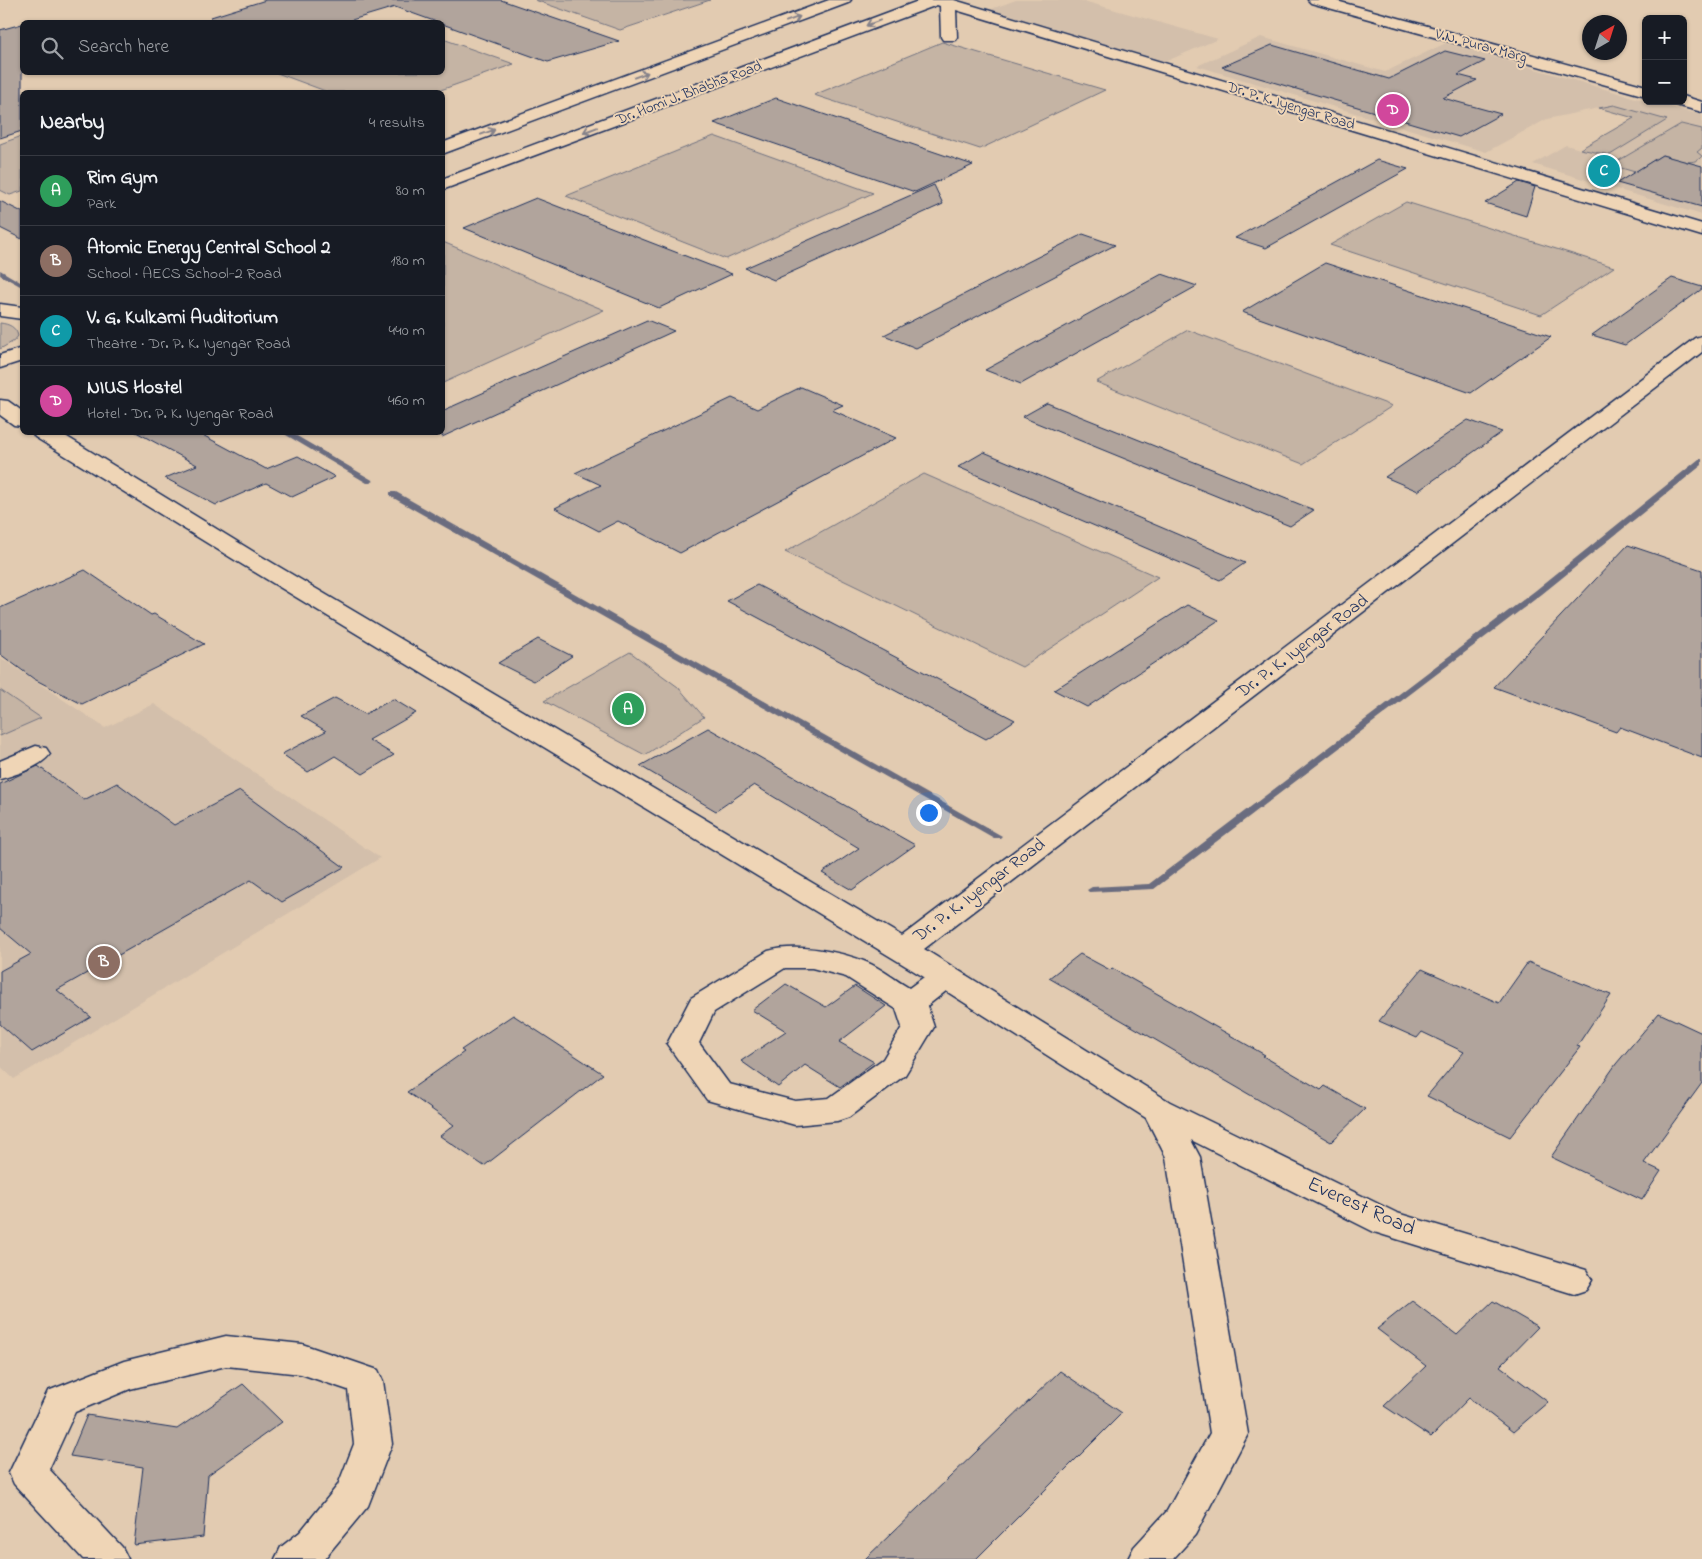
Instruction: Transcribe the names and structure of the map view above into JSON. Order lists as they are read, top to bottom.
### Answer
{
  "streets": {
    "street": [
      "V.N. Purav Marg",
      "Dr. Homi J. Bhabha Road",
      "Dr. P. K. Iyengar Road",
      "Everest Road"
    ]
  },
  "crossings": [
    ["Dr. Homi J. Bhabha Road", "Dr. P. K. Iyengar Road"],
    ["Dr. P. K. Iyengar Road", "Everest Road"]
  ],
  "north": "top right",
  "page": {
    "map_buttons": ["+", "−"],
    "search": "Search here",
    "heading": ["Nearby", "4 results"],
    "pins": [
      "D",
      "C",
      "A",
      "B"
    ],
    "list": [
      {
        "mark": "A",
        "name": "Rim Gym",
        "note": "Park",
        "value": "80 m"
      },
      {
        "mark": "B",
        "name": "Atomic Energy Central School 2",
        "note": "School · AECS School-2 Road",
        "value": "180 m"
      },
      {
        "mark": "C",
        "name": "V. G. Kulkarni Auditorium",
        "note": "Theatre · Dr. P. K. Iyengar Road",
        "value": "440 m"
      },
      {
        "mark": "D",
        "name": "NIUS Hostel",
        "note": "Hotel · Dr. P. K. Iyengar Road",
        "value": "460 m"
      }
    ]
  }
}
